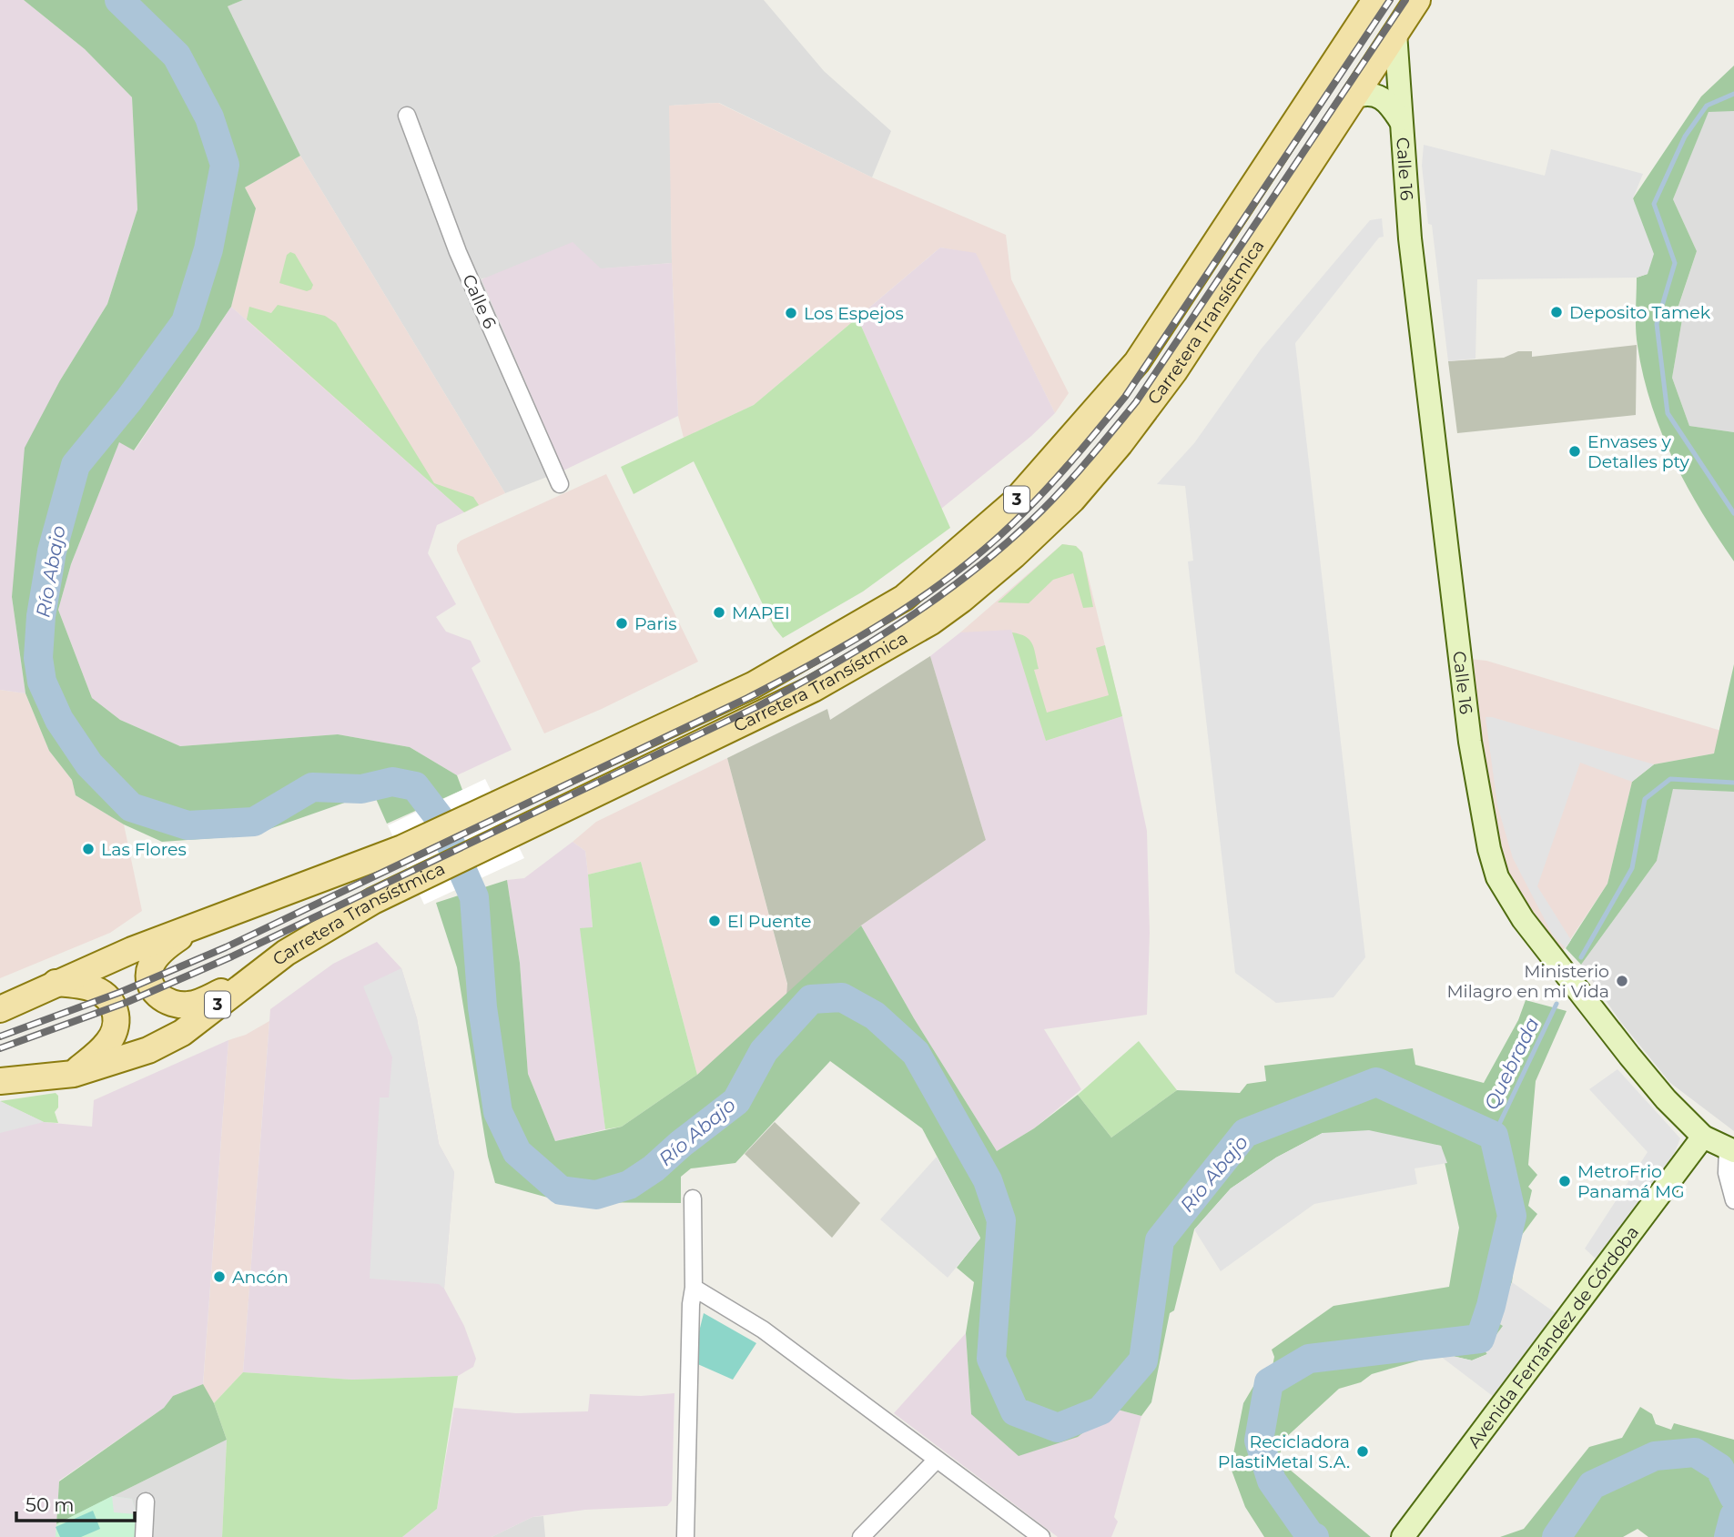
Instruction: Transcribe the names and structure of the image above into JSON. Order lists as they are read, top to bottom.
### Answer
{
  "streets": {
    "main road": [
      "Calle 16",
      "Carretera Transístmica",
      "3",
      "Avenida Fernández de Córdoba"
    ],
    "street": ["Calle 6"]
  },
  "crossings": [
    ["Calle 16", "Carretera Transístmica"],
    ["Calle 16", "Avenida Fernández de Córdoba"]
  ],
  "water": ["Río Abajo", "Quebrada"],
  "places": [
    "Deposito Tamek",
    "Los Espejos",
    "Envases y Detalles pty",
    "MAPEI",
    "Paris",
    "Las Flores",
    "El Puente",
    "Ministerio Milagro en mi Vida",
    "MetroFrio Panamá MG",
    "Ancón",
    "Recicladora PlastiMetal S.A."
  ],
  "scale_bar": "50 m"
}
